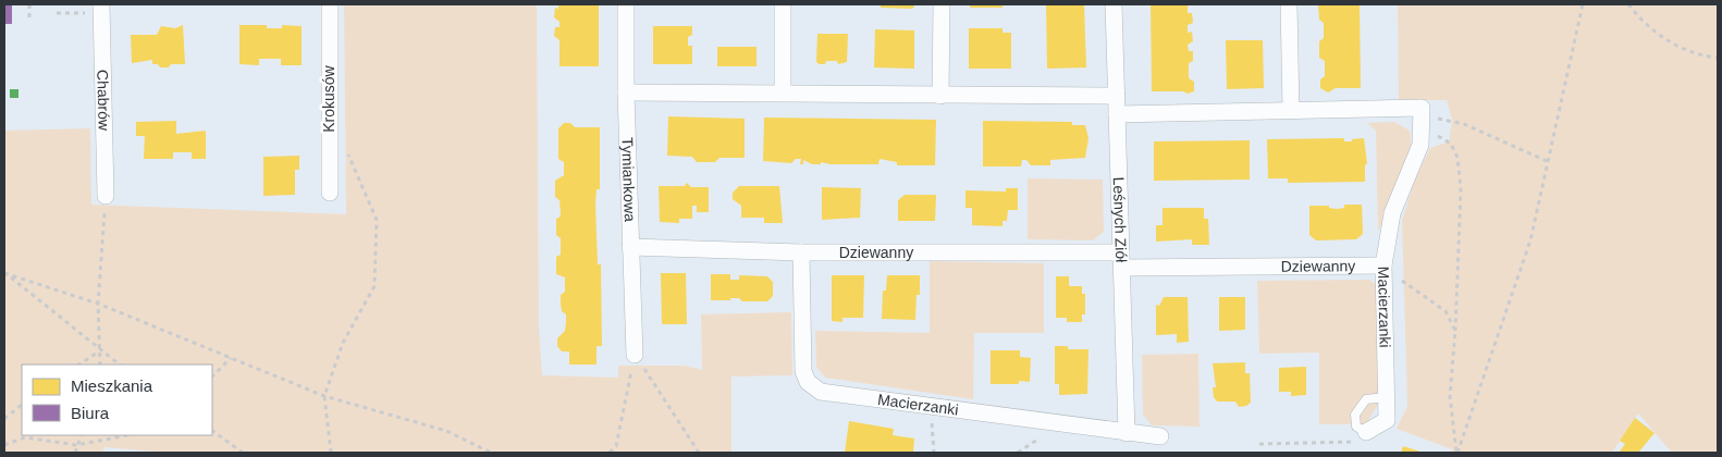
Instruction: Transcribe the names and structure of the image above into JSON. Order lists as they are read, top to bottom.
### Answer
{
  "streets": {
    "street": [
      "Krokusów",
      "Chabrów",
      "Tymiankowa",
      "Leśnych Ziół",
      "Dziewanny",
      "Macierzanki"
    ]
  },
  "crossings": [
    ["Tymiankowa", "Dziewanny"],
    ["Leśnych Ziół", "Dziewanny"],
    ["Leśnych Ziół", "Macierzanki"],
    ["Dziewanny", "Macierzanki"]
  ],
  "legend": ["Mieszkania", "Biura"]
}
